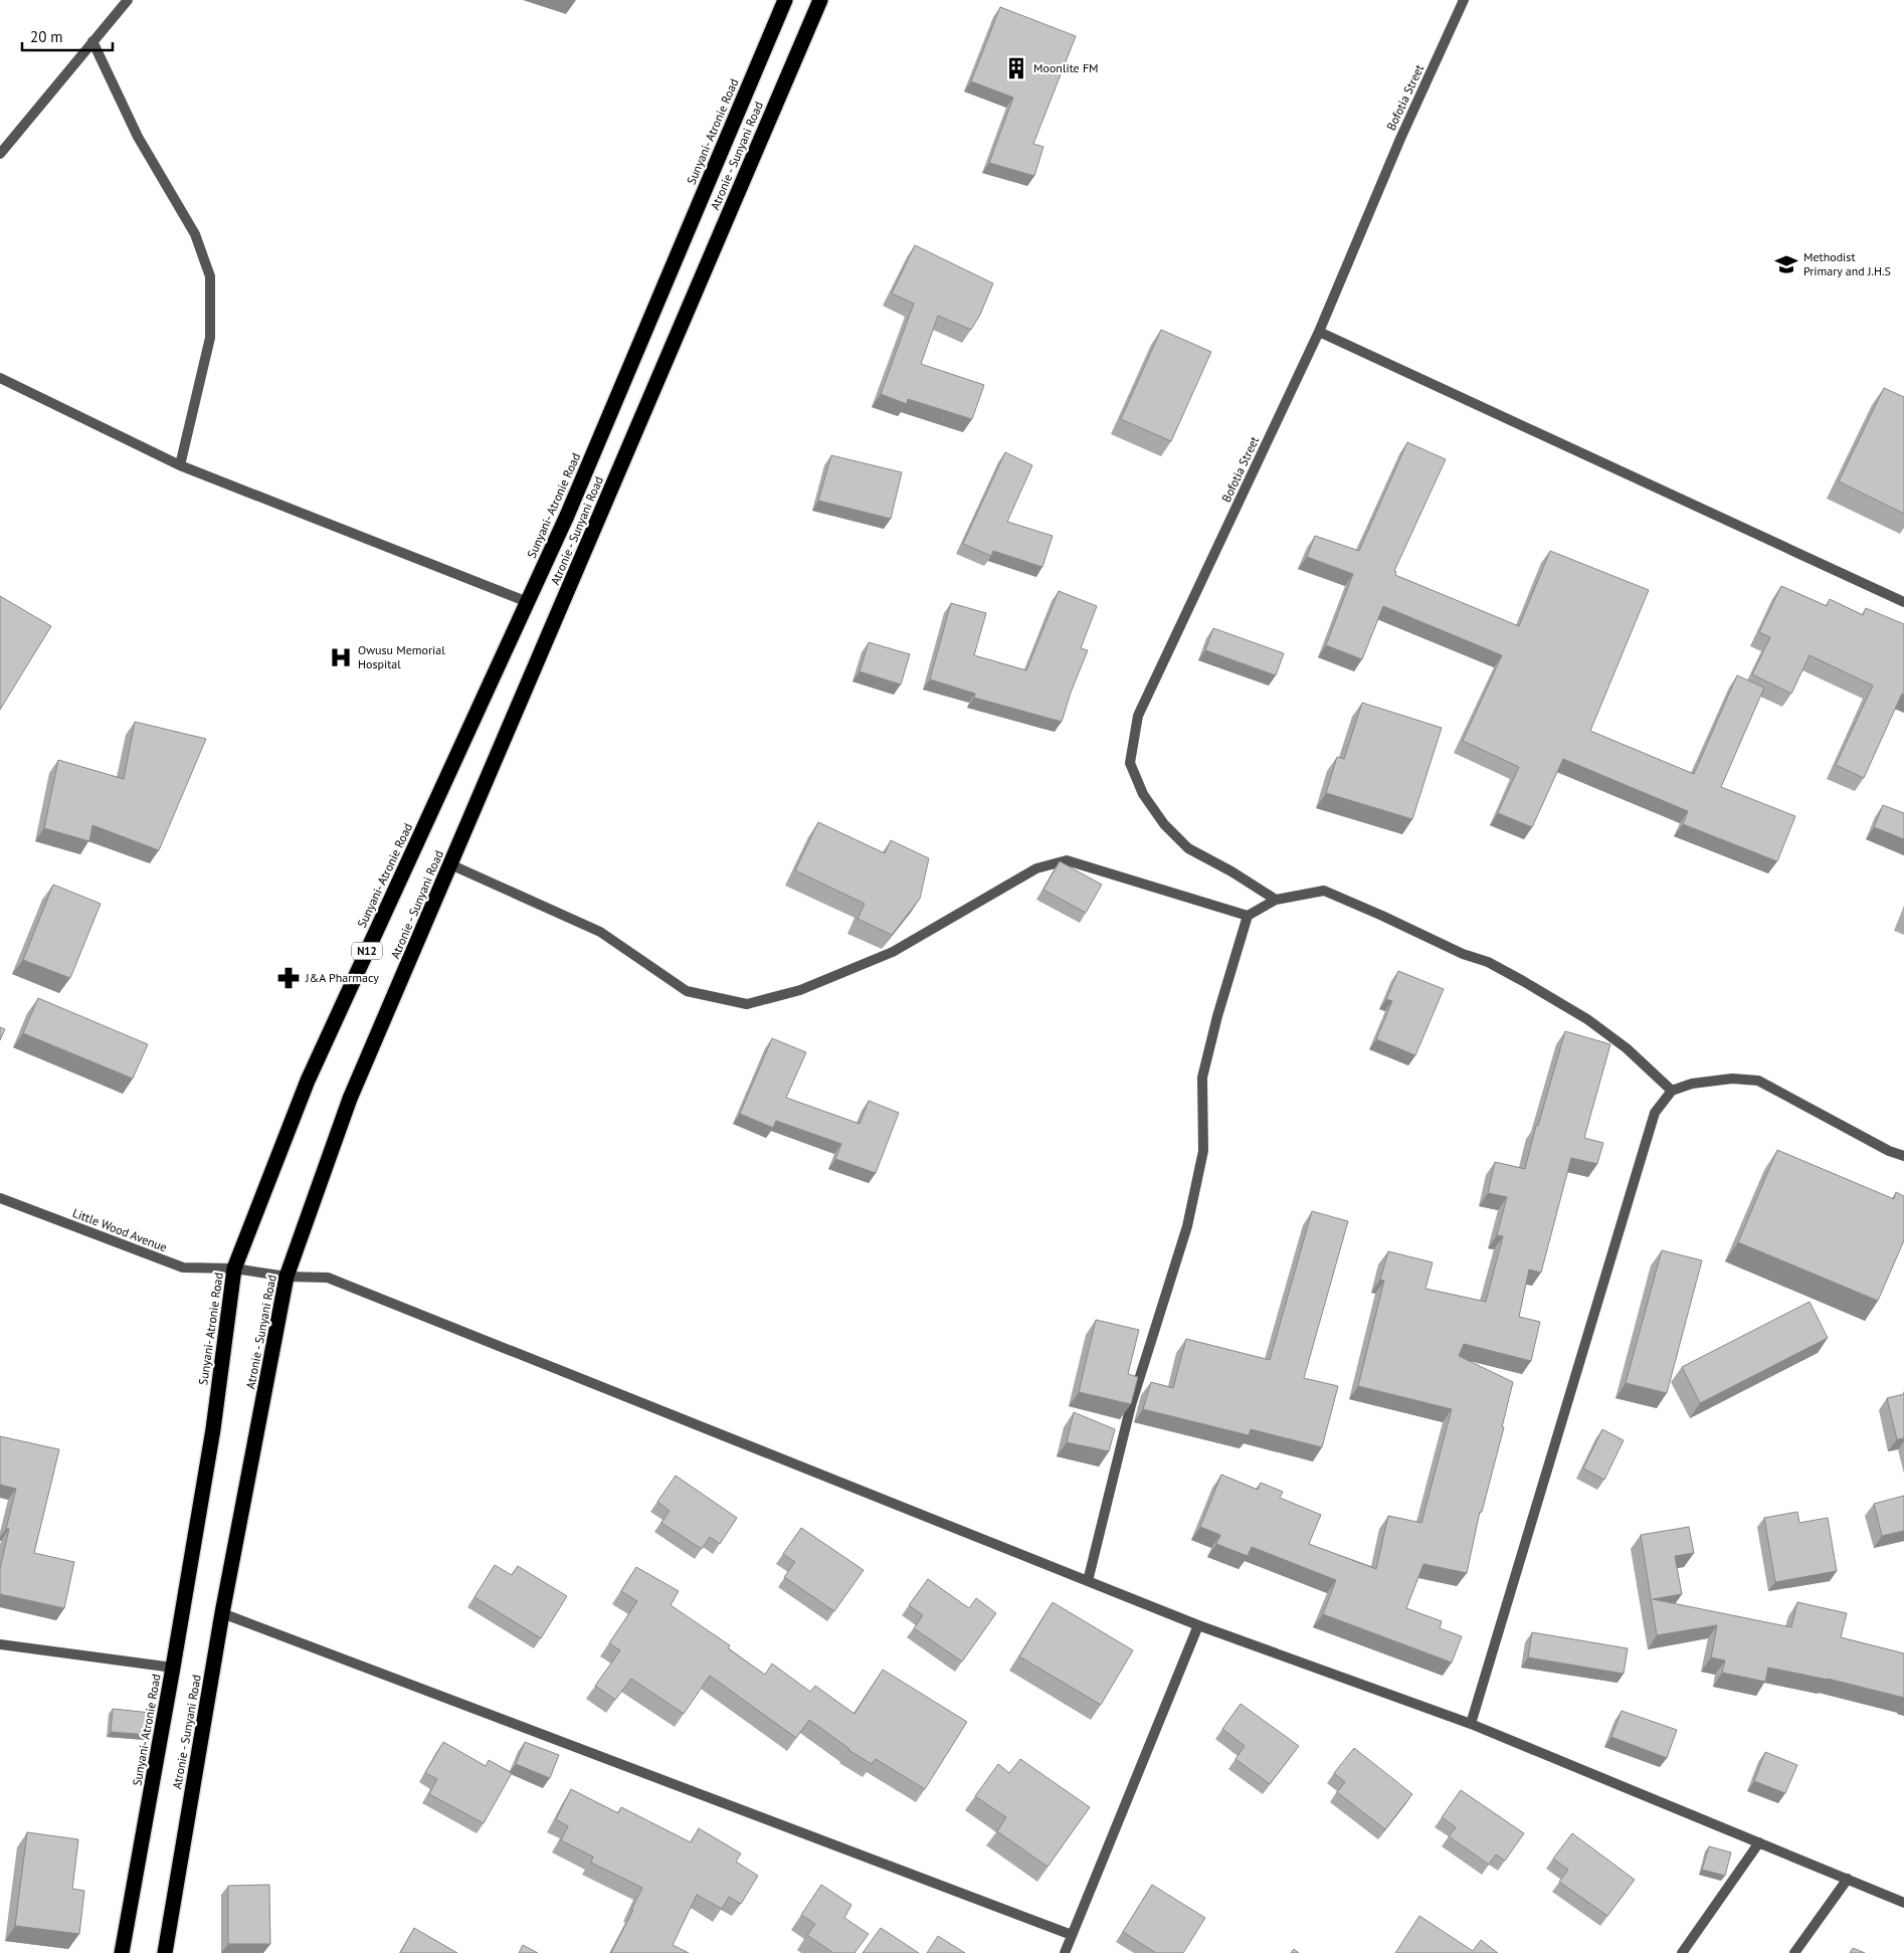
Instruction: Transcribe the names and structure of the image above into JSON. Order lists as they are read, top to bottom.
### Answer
{
  "streets": {
    "highway": ["Sunyani- Atronie Road", "Atronie - Sunyani Road", "N12"],
    "street": ["Bofotia Street", "Little Wood Avenue"]
  },
  "crossings": [
    ["Sunyani- Atronie Road", "Little Wood Avenue"],
    ["Atronie - Sunyani Road", "Little Wood Avenue"]
  ],
  "places": {
    "building": ["Moonlite FM"],
    "school or university": ["Methodist Primary and J.H.S"],
    "hospital": ["Owusu Memorial Hospital"],
    "pharmacy": ["J&A Pharmacy"]
  },
  "scale_bar": "20 m"
}
